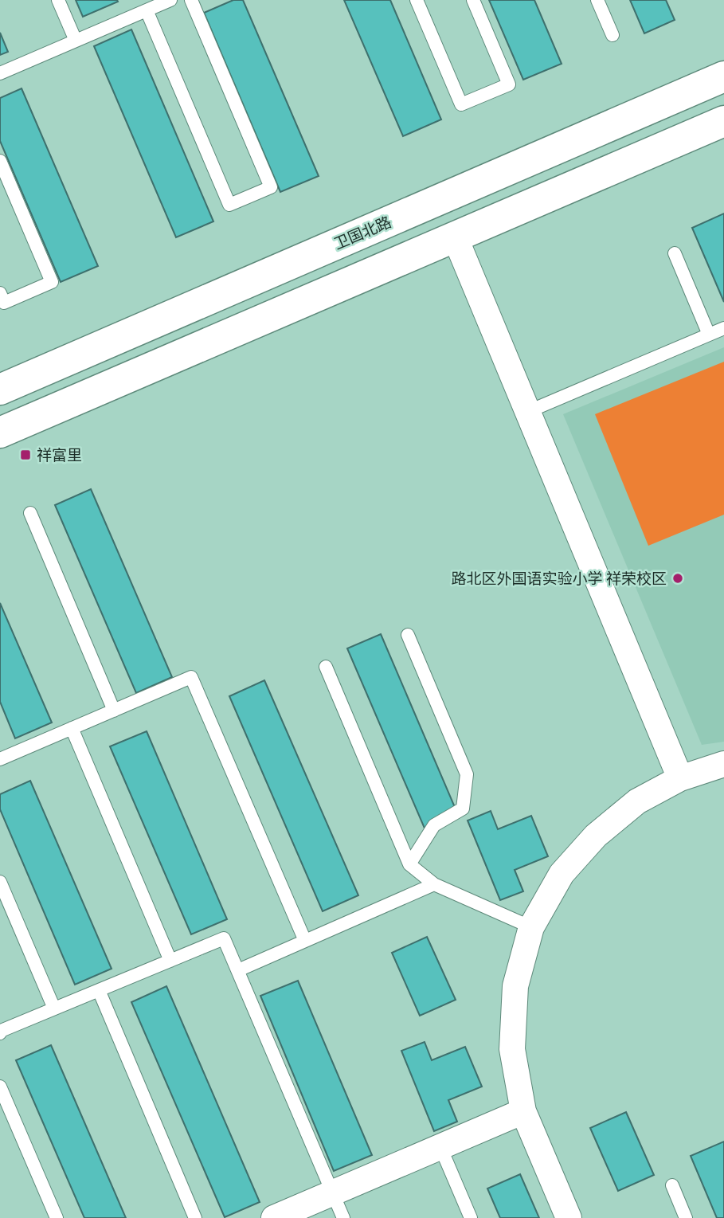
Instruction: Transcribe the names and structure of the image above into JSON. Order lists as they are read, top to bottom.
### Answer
{
  "streets": {
    "main road": ["卫国北路"]
  },
  "places": {
    "transit": ["祥富里"],
    "other": ["路北区外国语实验小学 祥荣校区"]
  }
}
